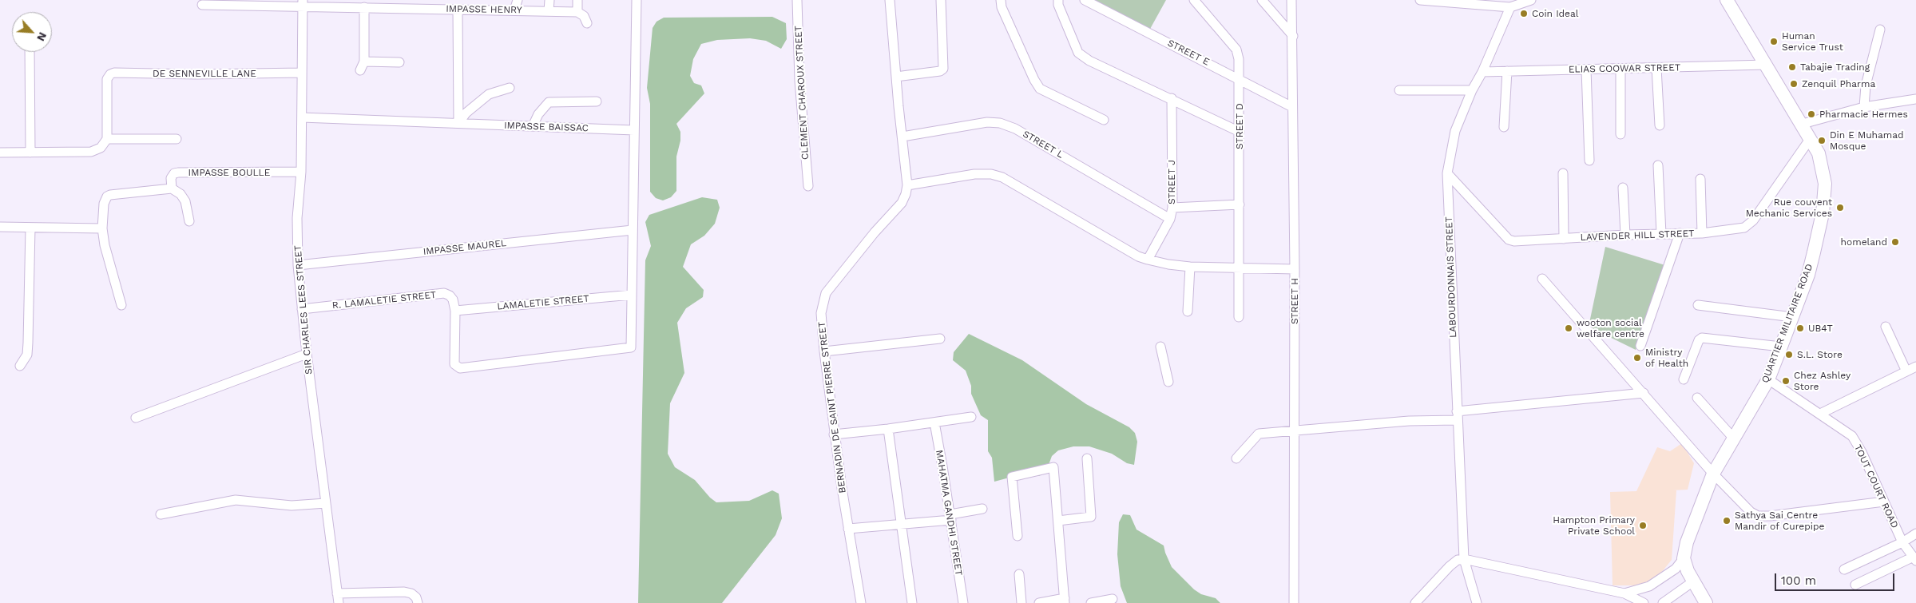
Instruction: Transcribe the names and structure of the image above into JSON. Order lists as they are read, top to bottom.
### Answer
{
  "streets": {
    "main road": ["QUARTIER MILITAIRE ROAD"],
    "street": [
      "IMPASSE HENRY",
      "STREET E",
      "ELIAS COOWAR STREET",
      "DE SENNEVILLE LANE",
      "CLEMENT CHAROUX STREET",
      "STREET D",
      "IMPASSE BAISSAC",
      "STREET L",
      "IMPASSE BOULLE",
      "STREET J",
      "LAVENDER HILL STREET",
      "IMPASSE MAUREL",
      "LABOURDONNAIS STREET",
      "R. LAMALETIE STREET",
      "STREET H",
      "LAMALETIE STREET",
      "SIR CHARLES LEES STREET",
      "BERNADIN DE SAINT PIERRE STREET",
      "TOUT COURT ROAD",
      "MAHATMA GANDHI STREET"
    ]
  },
  "crossings": [
    ["IMPASSE HENRY", "SIR CHARLES LEES STREET"],
    ["STREET E", "STREET D"],
    ["STREET E", "STREET H"],
    ["ELIAS COOWAR STREET", "LABOURDONNAIS STREET"],
    ["ELIAS COOWAR STREET", "QUARTIER MILITAIRE ROAD"],
    ["DE SENNEVILLE LANE", "SIR CHARLES LEES STREET"],
    ["IMPASSE BAISSAC", "SIR CHARLES LEES STREET"],
    ["STREET L", "STREET J"],
    ["STREET L", "BERNADIN DE SAINT PIERRE STREET"],
    ["IMPASSE BOULLE", "SIR CHARLES LEES STREET"],
    ["LAVENDER HILL STREET", "LABOURDONNAIS STREET"],
    ["LAVENDER HILL STREET", "QUARTIER MILITAIRE ROAD"],
    ["IMPASSE MAUREL", "SIR CHARLES LEES STREET"],
    ["R. LAMALETIE STREET", "LAMALETIE STREET"],
    ["R. LAMALETIE STREET", "SIR CHARLES LEES STREET"],
    ["QUARTIER MILITAIRE ROAD", "TOUT COURT ROAD"]
  ],
  "places": [
    "Coin Ideal",
    "Human Service Trust",
    "Tabajie Trading",
    "Zenquil Pharma",
    "Pharmacie Hermes",
    "Din E Muhamad Mosque",
    "Rue couvent Mechanic Services",
    "homeland",
    "wooton social welfare centre",
    "UB4T",
    "S.L. Store",
    "Ministry of Health",
    "Chez Ashley Store",
    "Sathya Sai Centre Mandir of Curepipe",
    "Hampton Primary Private School"
  ],
  "scale_bar": "100 m",
  "north": "bottom right"
}
